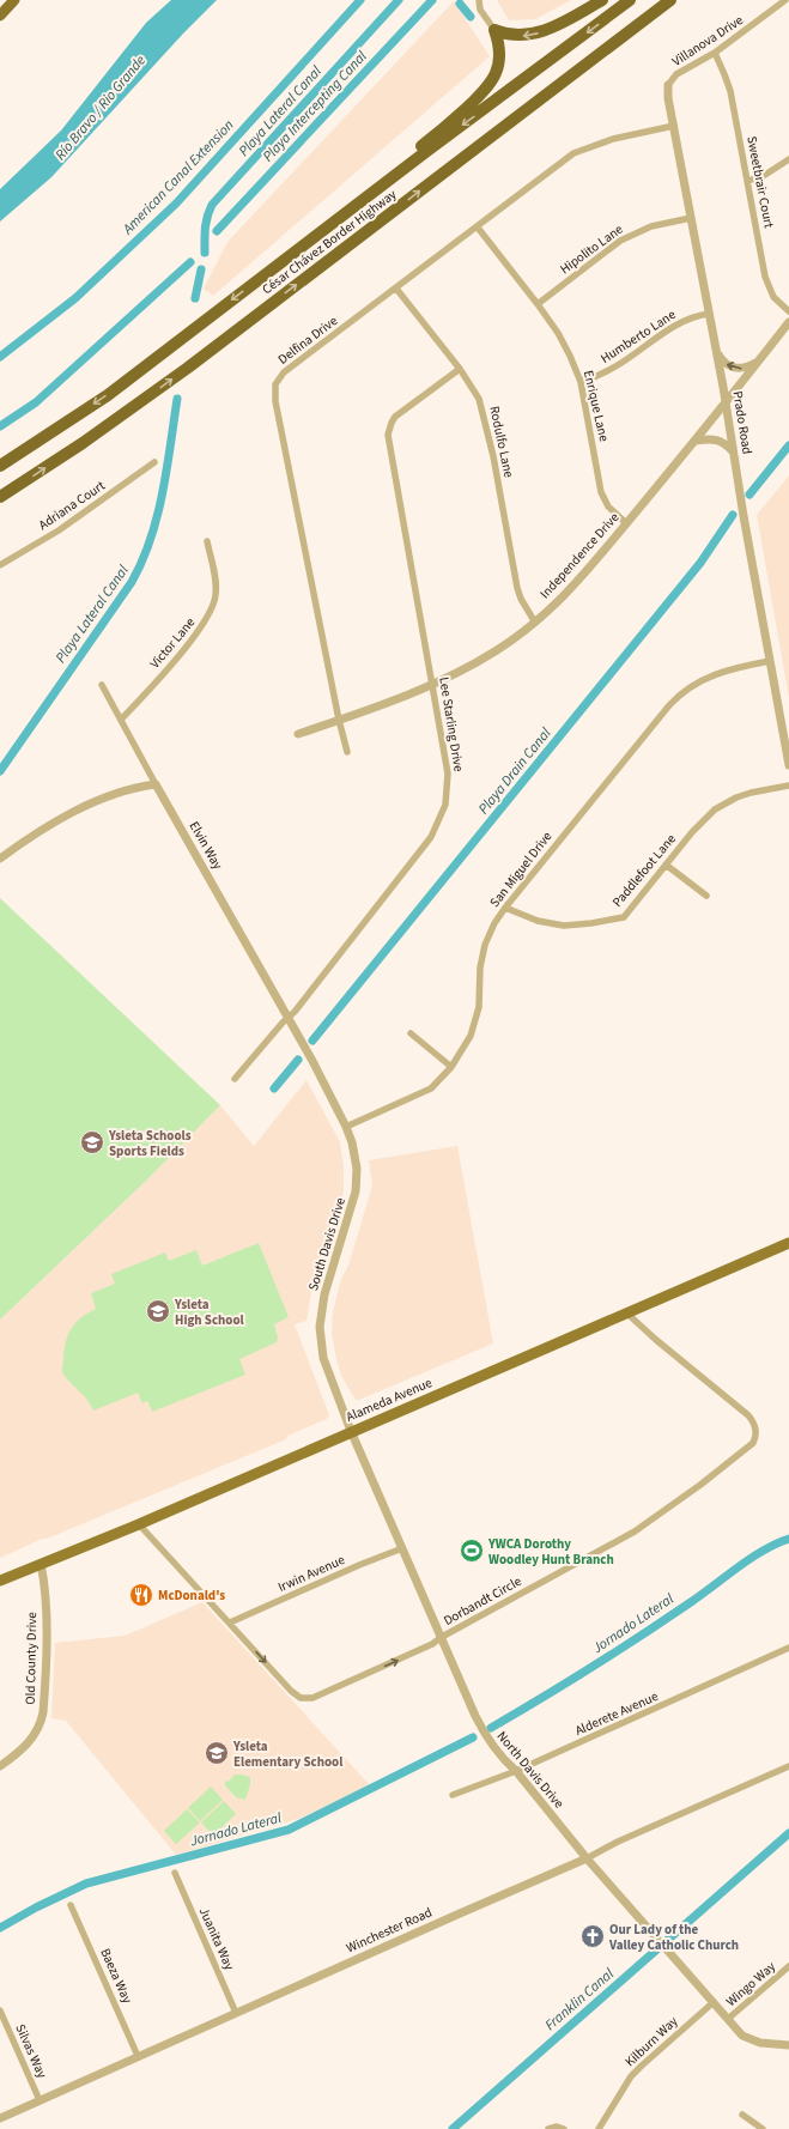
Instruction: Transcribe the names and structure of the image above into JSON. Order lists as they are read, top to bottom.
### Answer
{
  "streets": {
    "highway": ["César Chávez Border Highway"],
    "main road": ["Alameda Avenue"],
    "street": [
      "Villanova Drive",
      "Sweetbrair Court",
      "Hipolito Lane",
      "Humberto Lane",
      "Delfina Drive",
      "Enrique Lane",
      "Prado Road",
      "Rodulfo Lane",
      "Adriana Court",
      "Independence Drive",
      "Victor Lane",
      "Lee Starling Drive",
      "Elvin Way",
      "San Miguel Drive",
      "Paddlefoot Lane",
      "South Davis Drive",
      "Irwin Avenue",
      "Dorbandt Circle",
      "Old County Drive",
      "Alderete Avenue",
      "North Davis Drive",
      "Winchester Road",
      "Juanita Way",
      "Baeza Way",
      "Wingo Way",
      "Kilburn Way",
      "Silvas Way"
    ]
  },
  "crossings": [
    ["Villanova Drive", "Sweetbrair Court"],
    ["Villanova Drive", "Prado Road"],
    ["Hipolito Lane", "Enrique Lane"],
    ["Hipolito Lane", "Prado Road"],
    ["Humberto Lane", "Enrique Lane"],
    ["Humberto Lane", "Prado Road"],
    ["Delfina Drive", "Enrique Lane"],
    ["Delfina Drive", "Prado Road"],
    ["Delfina Drive", "Rodulfo Lane"],
    ["Delfina Drive", "Independence Drive"],
    ["Enrique Lane", "Independence Drive"],
    ["Prado Road", "Independence Drive"],
    ["Prado Road", "San Miguel Drive"],
    ["Rodulfo Lane", "Independence Drive"],
    ["Rodulfo Lane", "Lee Starling Drive"],
    ["Independence Drive", "Lee Starling Drive"],
    ["Victor Lane", "Elvin Way"],
    ["Lee Starling Drive", "Elvin Way"],
    ["Lee Starling Drive", "South Davis Drive"],
    ["Elvin Way", "South Davis Drive"],
    ["San Miguel Drive", "Paddlefoot Lane"],
    ["San Miguel Drive", "South Davis Drive"],
    ["South Davis Drive", "Alameda Avenue"],
    ["South Davis Drive", "North Davis Drive"],
    ["Alameda Avenue", "Dorbandt Circle"],
    ["Alameda Avenue", "Old County Drive"],
    ["Alameda Avenue", "North Davis Drive"],
    ["Irwin Avenue", "Dorbandt Circle"],
    ["Irwin Avenue", "North Davis Drive"],
    ["Dorbandt Circle", "North Davis Drive"],
    ["Alderete Avenue", "North Davis Drive"],
    ["North Davis Drive", "Winchester Road"],
    ["North Davis Drive", "Wingo Way"],
    ["North Davis Drive", "Kilburn Way"],
    ["Winchester Road", "Juanita Way"],
    ["Winchester Road", "Baeza Way"],
    ["Winchester Road", "Silvas Way"]
  ],
  "water": [
    "Playa Intercepting Canal",
    "Río Bravo / Rio Grande",
    "Playa Lateral Canal",
    "American Canal Extension",
    "Playa Drain Canal",
    "Jornado Lateral",
    "Franklin Canal"
  ],
  "places": {
    "school or university": ["Ysleta Schools Sports Fields", "Ysleta High School", "Ysleta Elementary School"],
    "sports": ["YWCA Dorothy Woodley Hunt Branch"],
    "restaurant": ["McDonald's"],
    "church": ["Our Lady of the Valley Catholic Church"]
  }
}
